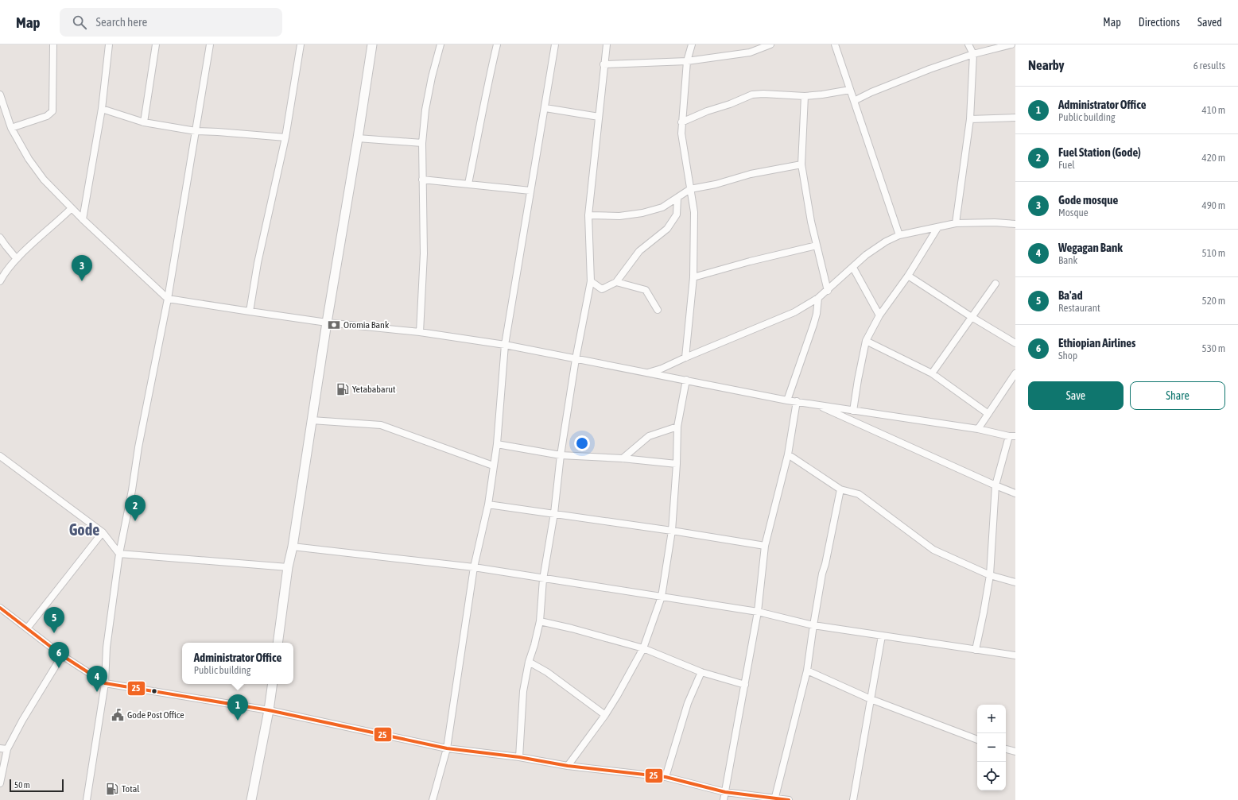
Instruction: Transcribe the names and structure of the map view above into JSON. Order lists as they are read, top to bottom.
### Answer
{
  "districts": ["Gode"],
  "places": {
    "bank": ["Oromia Bank"],
    "fuel station": ["Yetababarut", "Total"],
    "public building": ["Gode Post Office"]
  },
  "lines": ["transit line 25"],
  "scale_bar": "50 m",
  "page": {
    "header": "Map",
    "search": "Search here",
    "nav": ["Map", "Directions", "Saved"],
    "heading": ["Nearby", "6 results"],
    "list": [
      {
        "mark": "1",
        "name": "Administrator Office",
        "note": "Public building",
        "value": "410 m"
      },
      {
        "mark": "2",
        "name": "Fuel Station (Gode)",
        "note": "Fuel",
        "value": "420 m"
      },
      {
        "mark": "3",
        "name": "Gode mosque",
        "note": "Mosque",
        "value": "490 m"
      },
      {
        "mark": "4",
        "name": "Wegagan Bank",
        "note": "Bank",
        "value": "510 m"
      },
      {
        "mark": "5",
        "name": "Ba'ad",
        "note": "Restaurant",
        "value": "520 m"
      },
      {
        "mark": "6",
        "name": "Ethiopian Airlines",
        "note": "Shop",
        "value": "530 m"
      }
    ],
    "pins": [
      "3",
      "2",
      "5",
      "6",
      "4",
      "1"
    ],
    "buttons": ["Save", "Share"],
    "popup": ["Administrator Office", "Public building"],
    "map_buttons": ["+", "−"],
    "scale": "50 m"
  }
}
